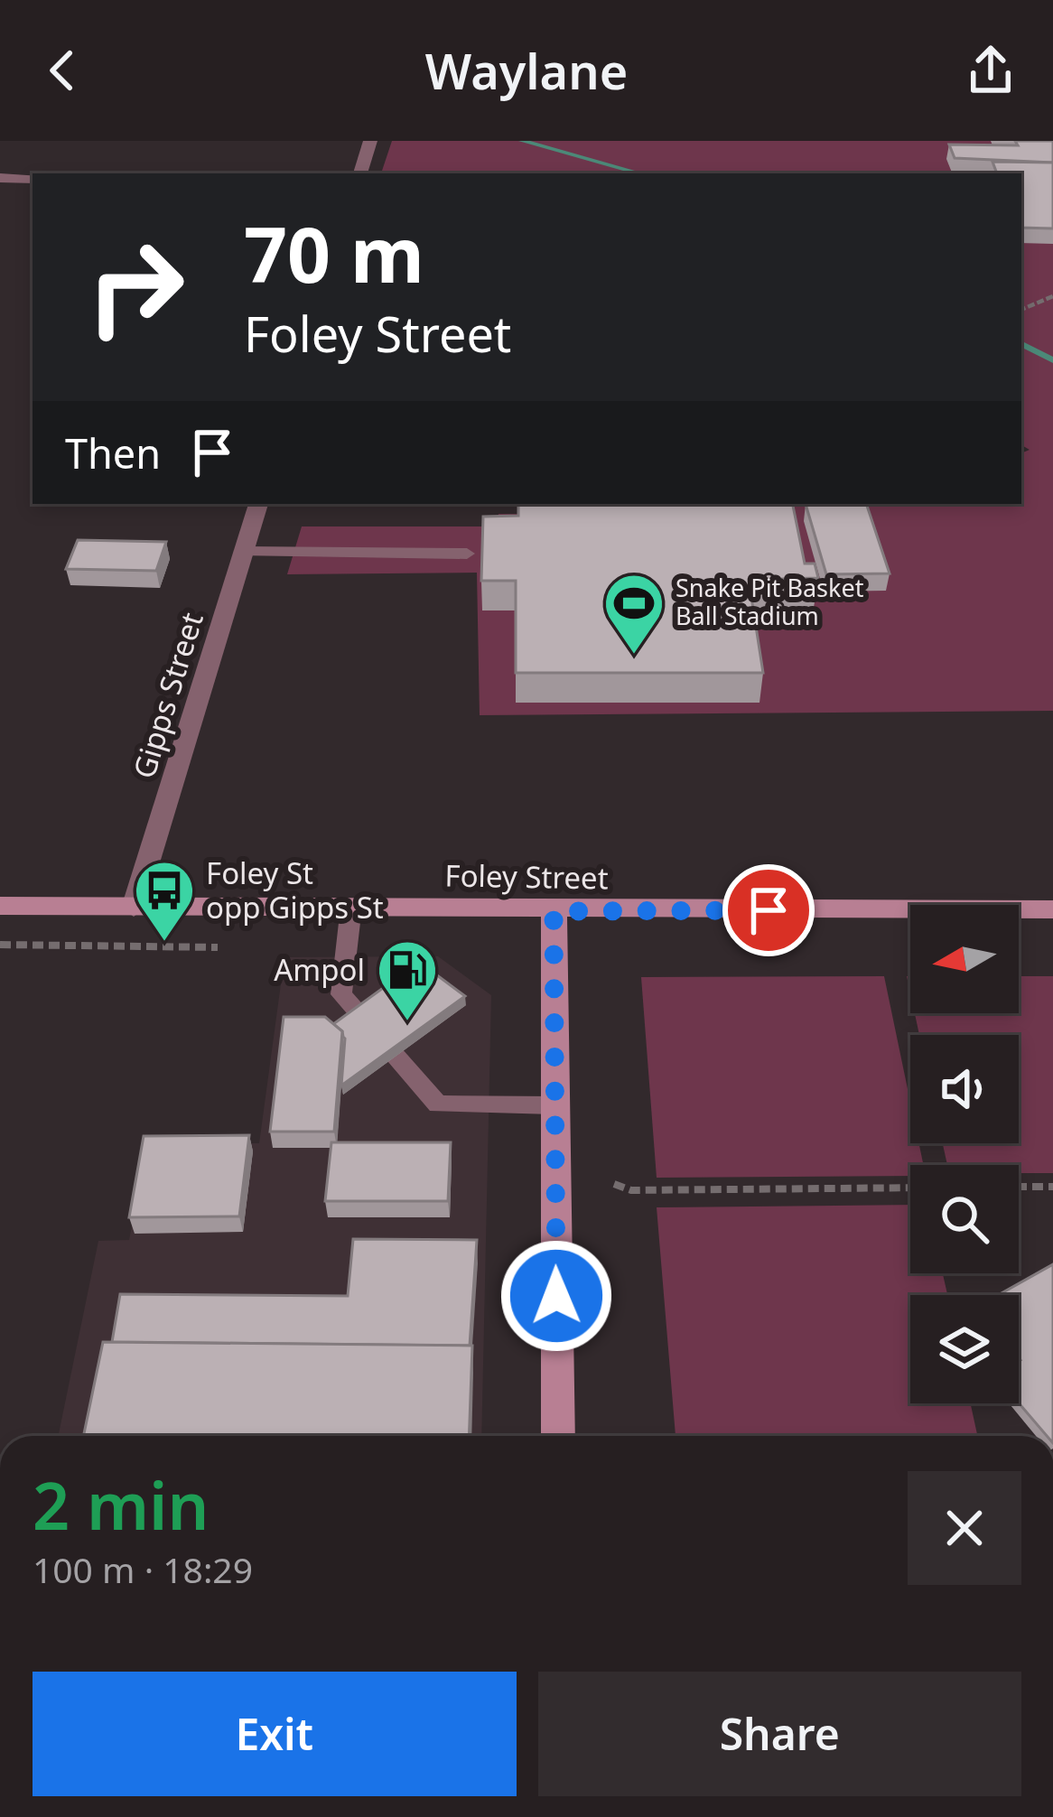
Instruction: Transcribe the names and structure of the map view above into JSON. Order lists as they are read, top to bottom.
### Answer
{
  "streets": {
    "main road": ["Foley Street"],
    "street": ["Gipps Street"]
  },
  "crossings": [
    ["Gipps Street", "Foley Street"]
  ],
  "places": {
    "sports": ["Snake Pit Basket Ball Stadium"],
    "bus stop": ["Foley St opp Gipps St"],
    "fuel station": ["Ampol"]
  },
  "north": "left",
  "page": {
    "header": "Waylane",
    "turn": ["70 m", "Foley Street"],
    "then": "Then",
    "heading": ["2 min", "100 m · 18:29"],
    "buttons": ["Exit", "Share"]
  }
}
